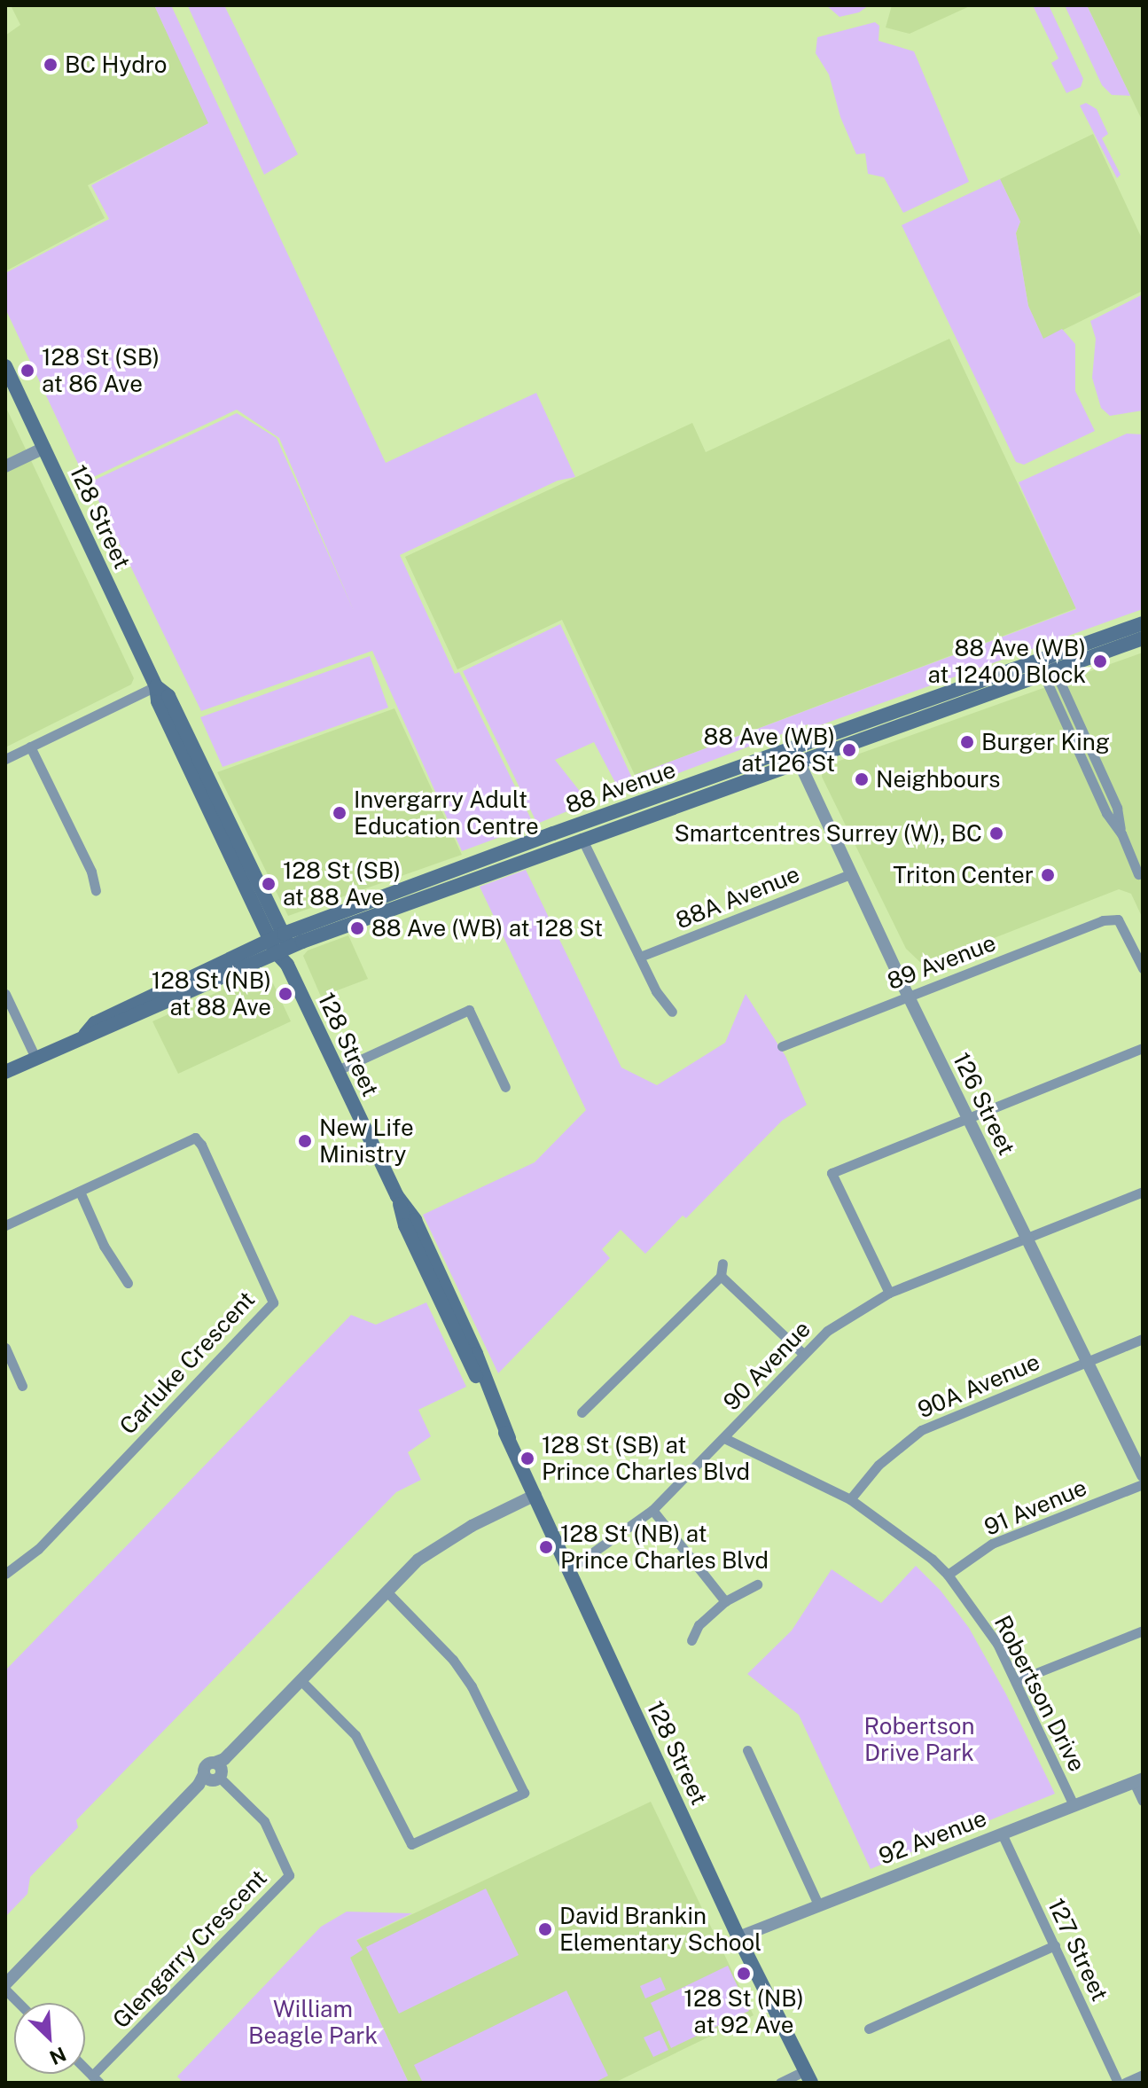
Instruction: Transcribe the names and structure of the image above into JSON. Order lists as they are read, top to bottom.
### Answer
{
  "streets": {
    "main road": ["128 Street", "88 Avenue"],
    "street": [
      "88A Avenue",
      "89 Avenue",
      "126 Street",
      "Carluke Crescent",
      "90 Avenue",
      "90A Avenue",
      "91 Avenue",
      "Robertson Drive",
      "92 Avenue",
      "Glengarry Crescent",
      "127 Street"
    ]
  },
  "crossings": [
    ["128 Street", "88 Avenue"],
    ["128 Street", "90 Avenue"],
    ["128 Street", "92 Avenue"],
    ["88 Avenue", "126 Street"],
    ["88A Avenue", "126 Street"],
    ["89 Avenue", "126 Street"],
    ["126 Street", "90 Avenue"],
    ["126 Street", "90A Avenue"],
    ["90 Avenue", "Robertson Drive"],
    ["90A Avenue", "Robertson Drive"],
    ["91 Avenue", "Robertson Drive"],
    ["Robertson Drive", "92 Avenue"],
    ["92 Avenue", "127 Street"]
  ],
  "parks": ["Robertson Drive Park", "William Beagle Park"],
  "places": [
    "BC Hydro",
    "128 St (SB) at 86 Ave",
    "88 Ave (WB) at 12400 Block",
    "Burger King",
    "88 Ave (WB) at 126 St",
    "Neighbours",
    "Invergarry Adult Education Centre",
    "Smartcentres Surrey (W), BC",
    "Triton Center",
    "128 St (SB) at 88 Ave",
    "88 Ave (WB) at 128 St",
    "128 St (NB) at 88 Ave",
    "New Life Ministry",
    "128 St (SB) at Prince Charles Blvd",
    "128 St (NB) at Prince Charles Blvd",
    "David Brankin Elementary School",
    "128 St (NB) at 92 Ave"
  ],
  "north": "bottom right"
}
